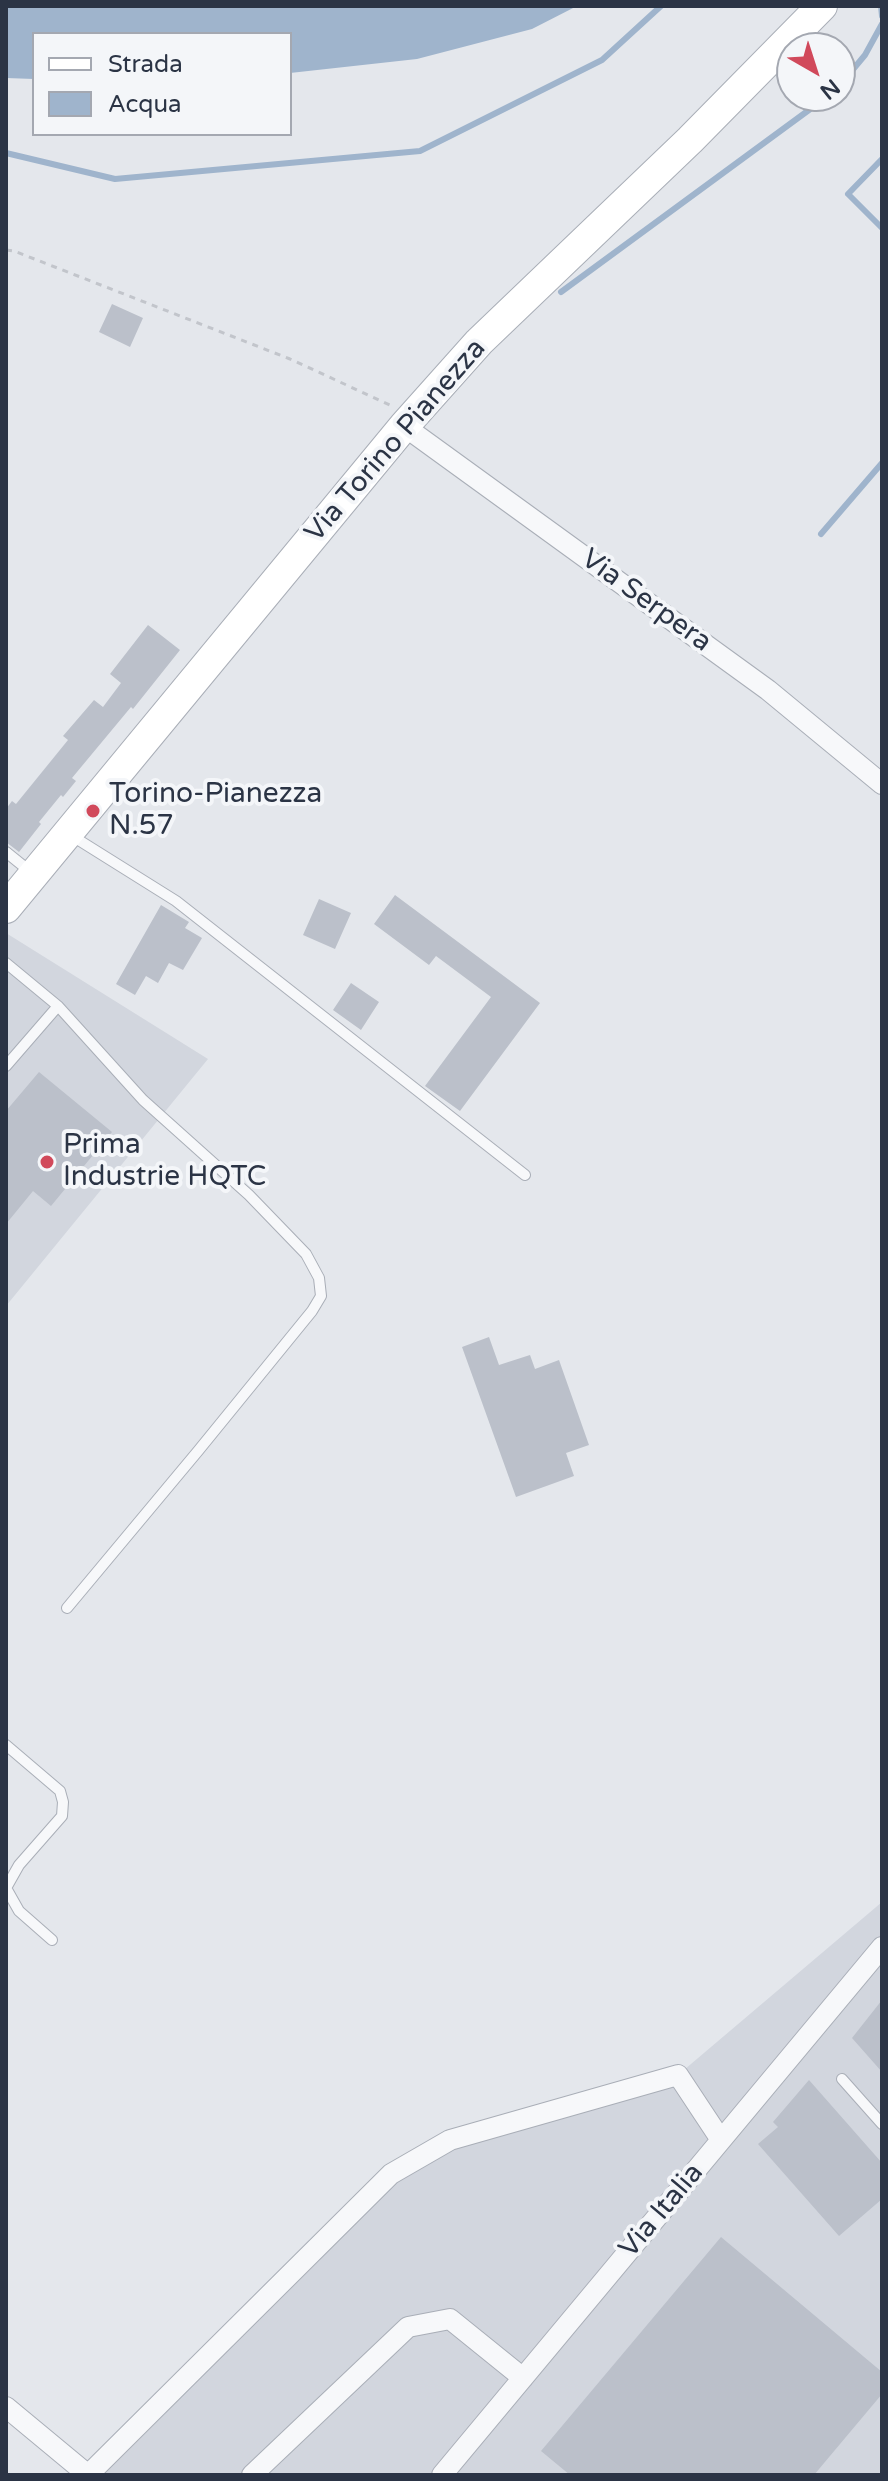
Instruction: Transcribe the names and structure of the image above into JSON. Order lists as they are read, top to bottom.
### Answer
{
  "streets": {
    "main road": ["Via Torino Pianezza"],
    "street": ["Via Serpera", "Via Italia"]
  },
  "crossings": [
    ["Via Torino Pianezza", "Via Serpera"]
  ],
  "places": ["Torino-Pianezza N.57", "Prima Industrie HQTC"],
  "legend": ["Strada", "Acqua"],
  "north": "bottom right"
}
